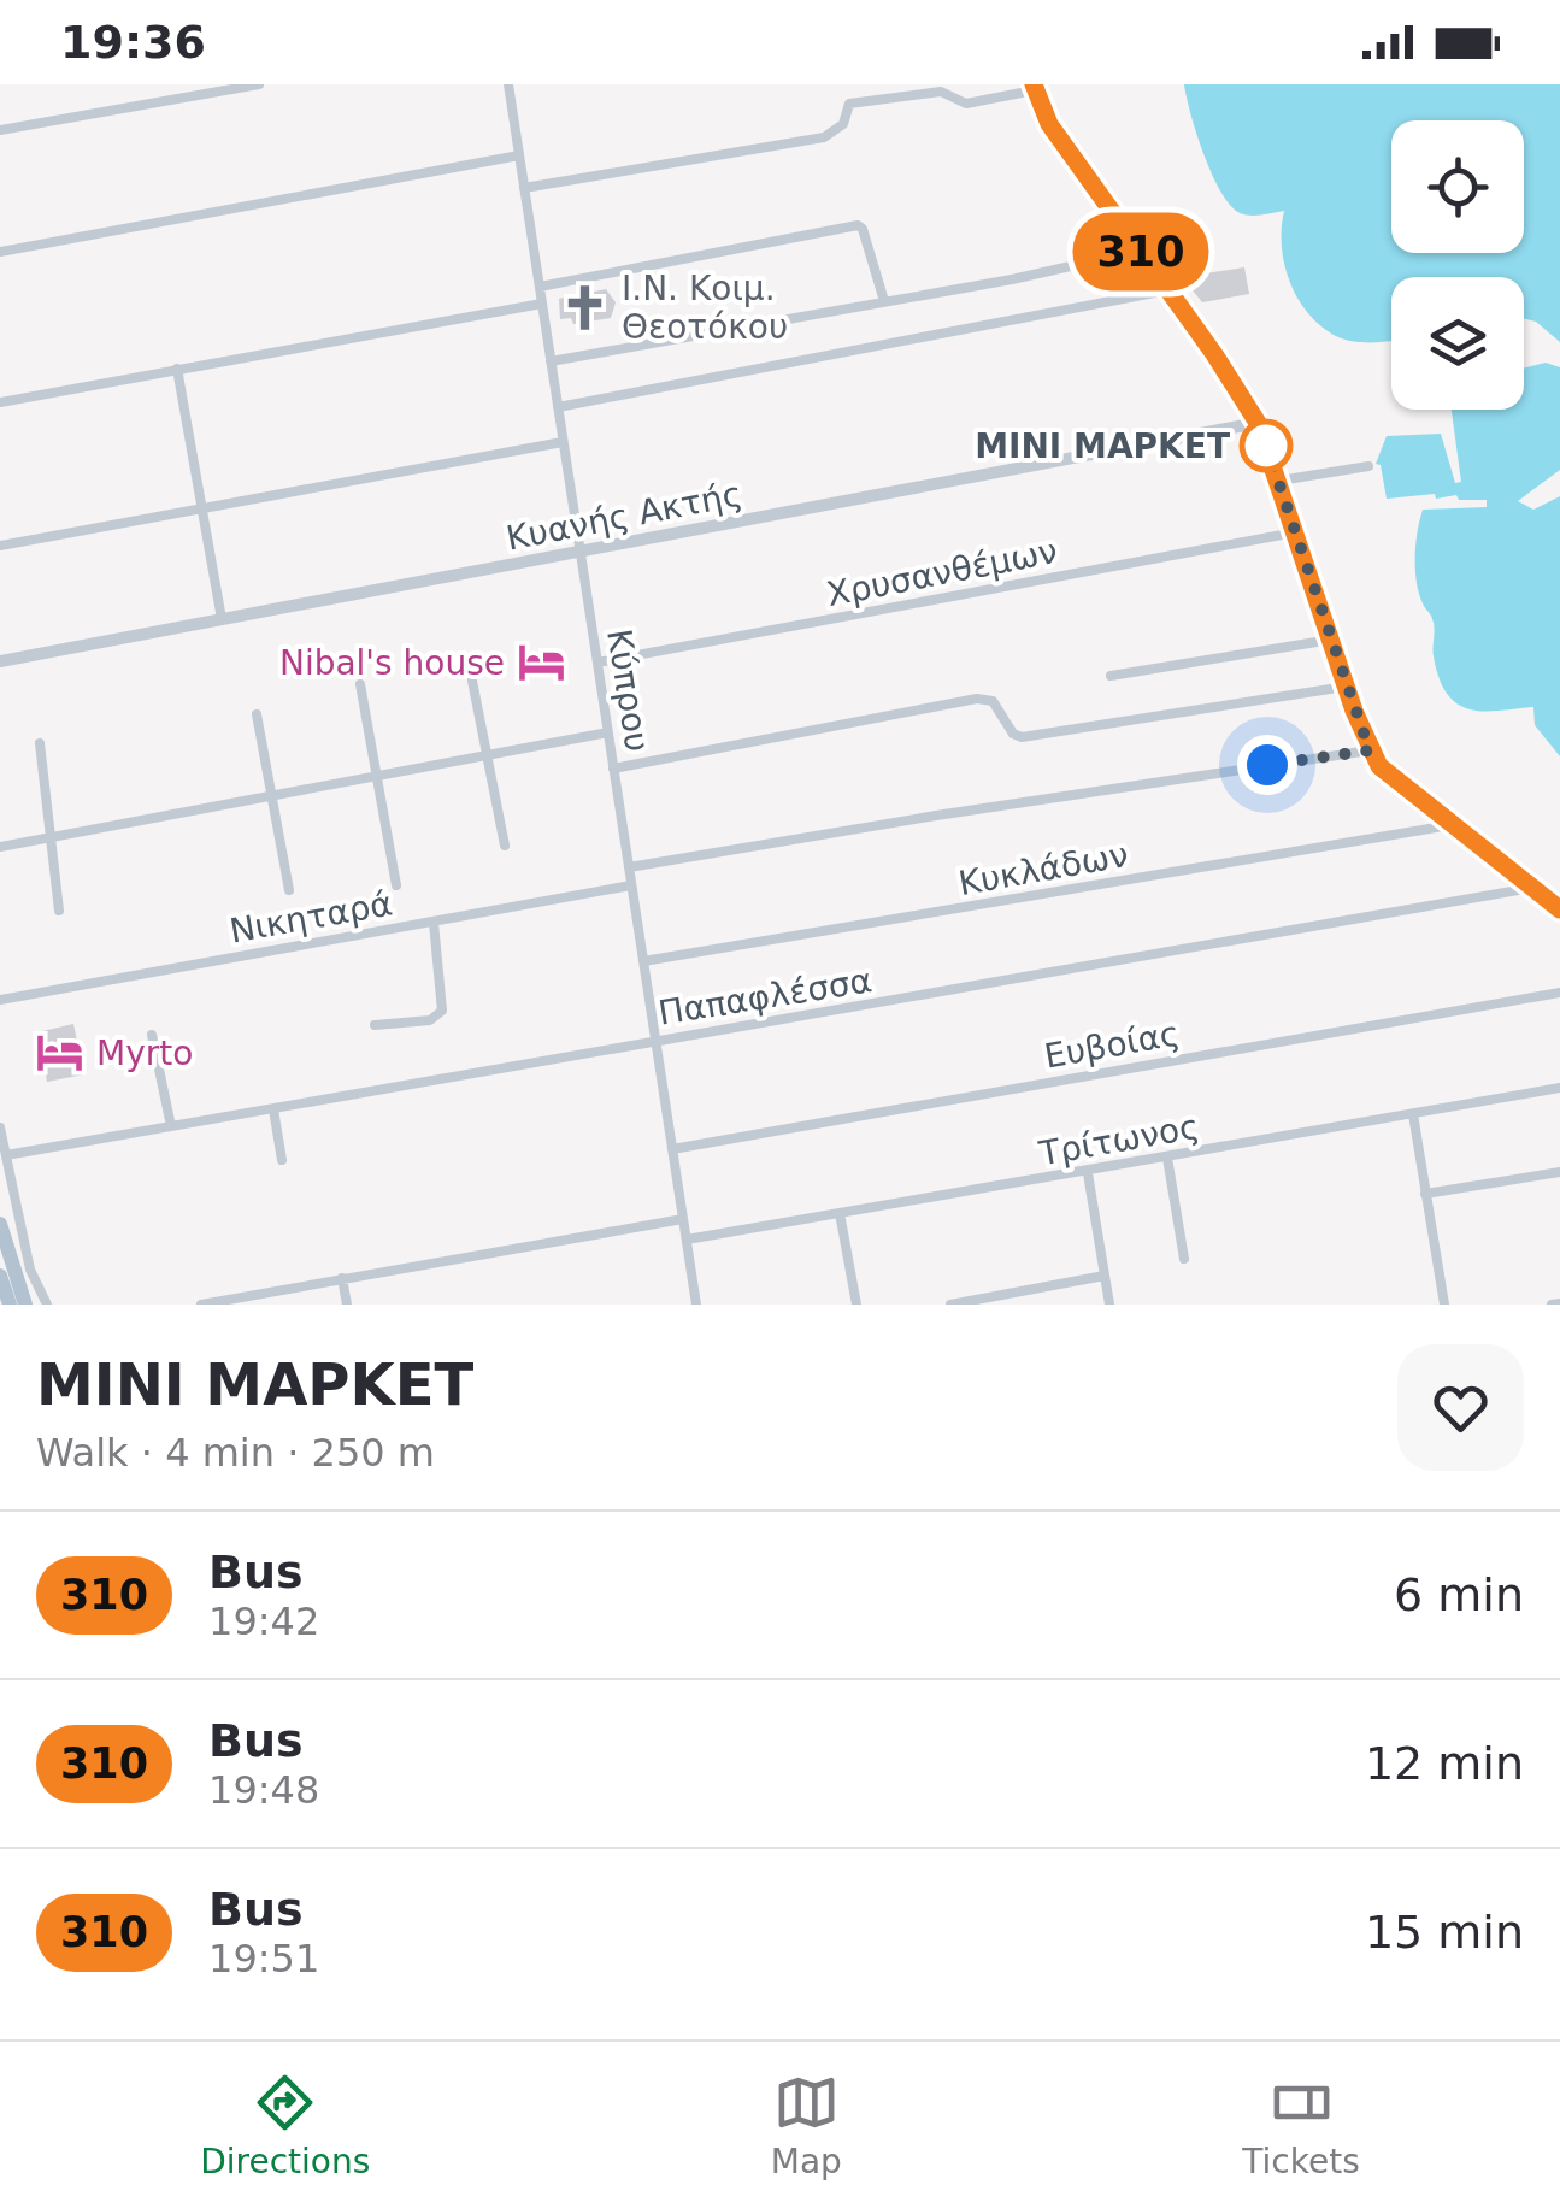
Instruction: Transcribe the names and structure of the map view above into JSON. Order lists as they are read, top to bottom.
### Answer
{
  "streets": {
    "street": [
      "Κυανής Ακτής",
      "Χρυσανθέμων",
      "Κύπρου",
      "Κυκλάδων",
      "Νικηταρά",
      "Παπαφλέσσα",
      "Ευβοίας",
      "Τρίτωνος"
    ]
  },
  "crossings": [
    ["Κυανής Ακτής", "Κύπρου"],
    ["Χρυσανθέμων", "Κύπρου"],
    ["Κύπρου", "Κυκλάδων"],
    ["Κύπρου", "Νικηταρά"],
    ["Κύπρου", "Παπαφλέσσα"],
    ["Κύπρου", "Ευβοίας"],
    ["Κύπρου", "Τρίτωνος"]
  ],
  "places": {
    "church": ["Ι.Ν. Κοιμ. Θεοτόκου"],
    "other": ["ΜΙΝΙ ΜΑΡΚΕΤ"],
    "hotel": ["Nibal's house", "Myrto"]
  },
  "lines": ["bus line 310"],
  "page": {
    "status": "19:36",
    "on_map": "310",
    "heading": ["ΜΙΝΙ ΜΑΡΚΕΤ", "Walk · 4 min · 250 m"],
    "list": [
      {
        "mark": "310",
        "name": "Bus",
        "note": "19:42",
        "value": "6 min"
      },
      {
        "mark": "310",
        "name": "Bus",
        "note": "19:48",
        "value": "12 min"
      },
      {
        "mark": "310",
        "name": "Bus",
        "note": "19:51",
        "value": "15 min"
      }
    ],
    "tabs": ["Directions", "Map", "Tickets"]
  }
}
